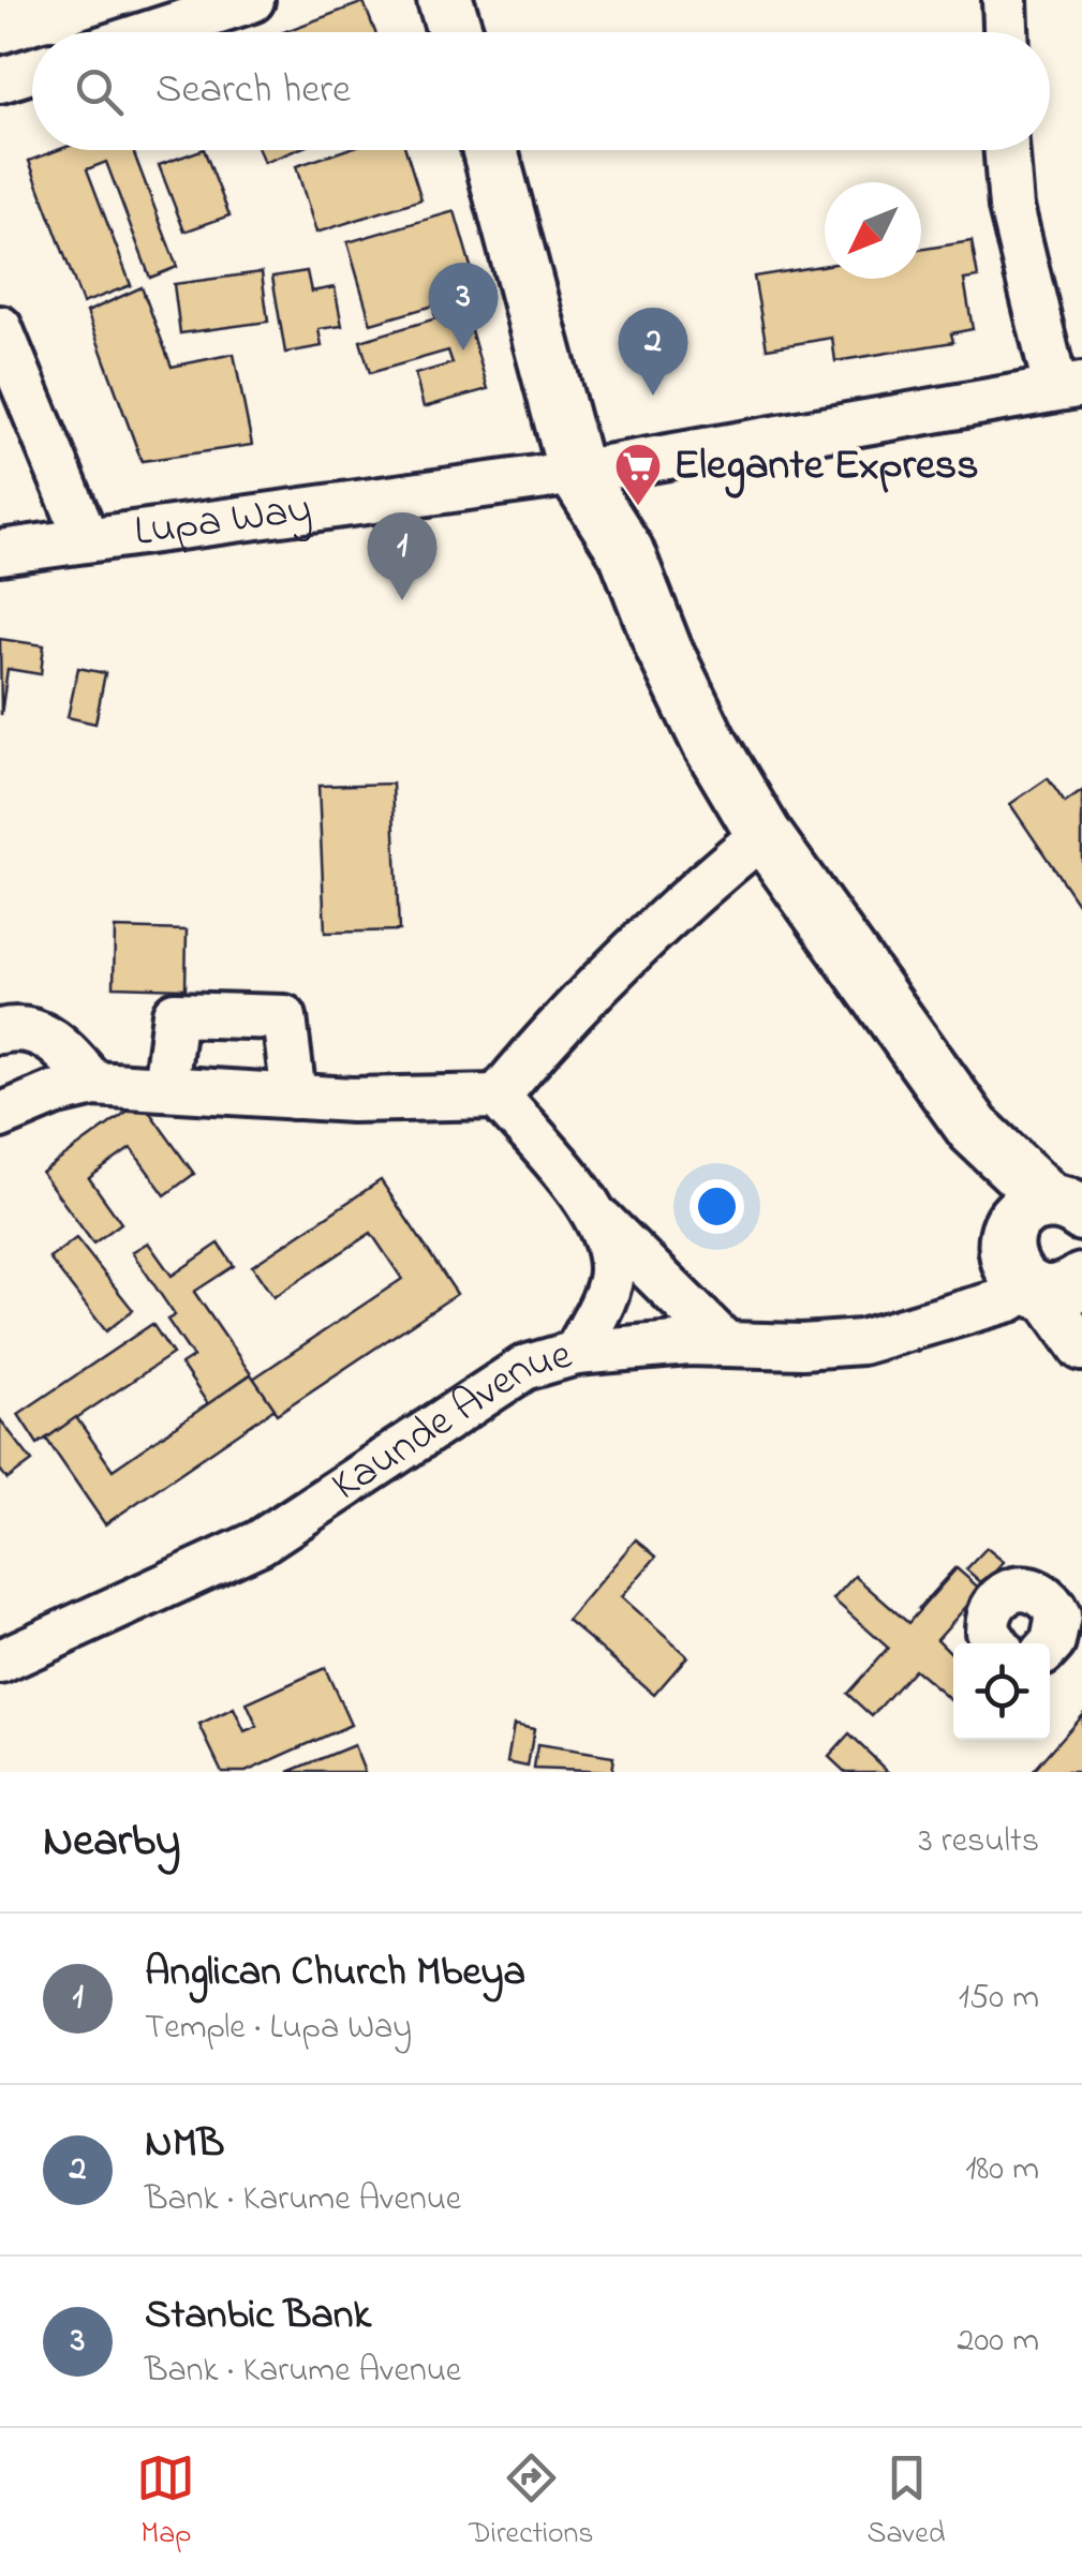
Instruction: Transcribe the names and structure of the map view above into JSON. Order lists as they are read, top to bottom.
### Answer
{
  "streets": {
    "street": ["Lupa Way", "Kaunde Avenue"]
  },
  "places": {
    "supermarket": ["Elegante Express"]
  },
  "north": "bottom left",
  "page": {
    "search": "Search here",
    "pins": ["3", "2", "1"],
    "heading": ["Nearby", "3 results"],
    "list": [
      {
        "mark": "1",
        "name": "Anglican Church Mbeya",
        "note": "Temple · Lupa Way",
        "value": "150 m"
      },
      {
        "mark": "2",
        "name": "NMB",
        "note": "Bank · Karume Avenue",
        "value": "180 m"
      },
      {
        "mark": "3",
        "name": "Stanbic Bank",
        "note": "Bank · Karume Avenue",
        "value": "200 m"
      }
    ],
    "nav": ["Map", "Directions", "Saved"]
  }
}
